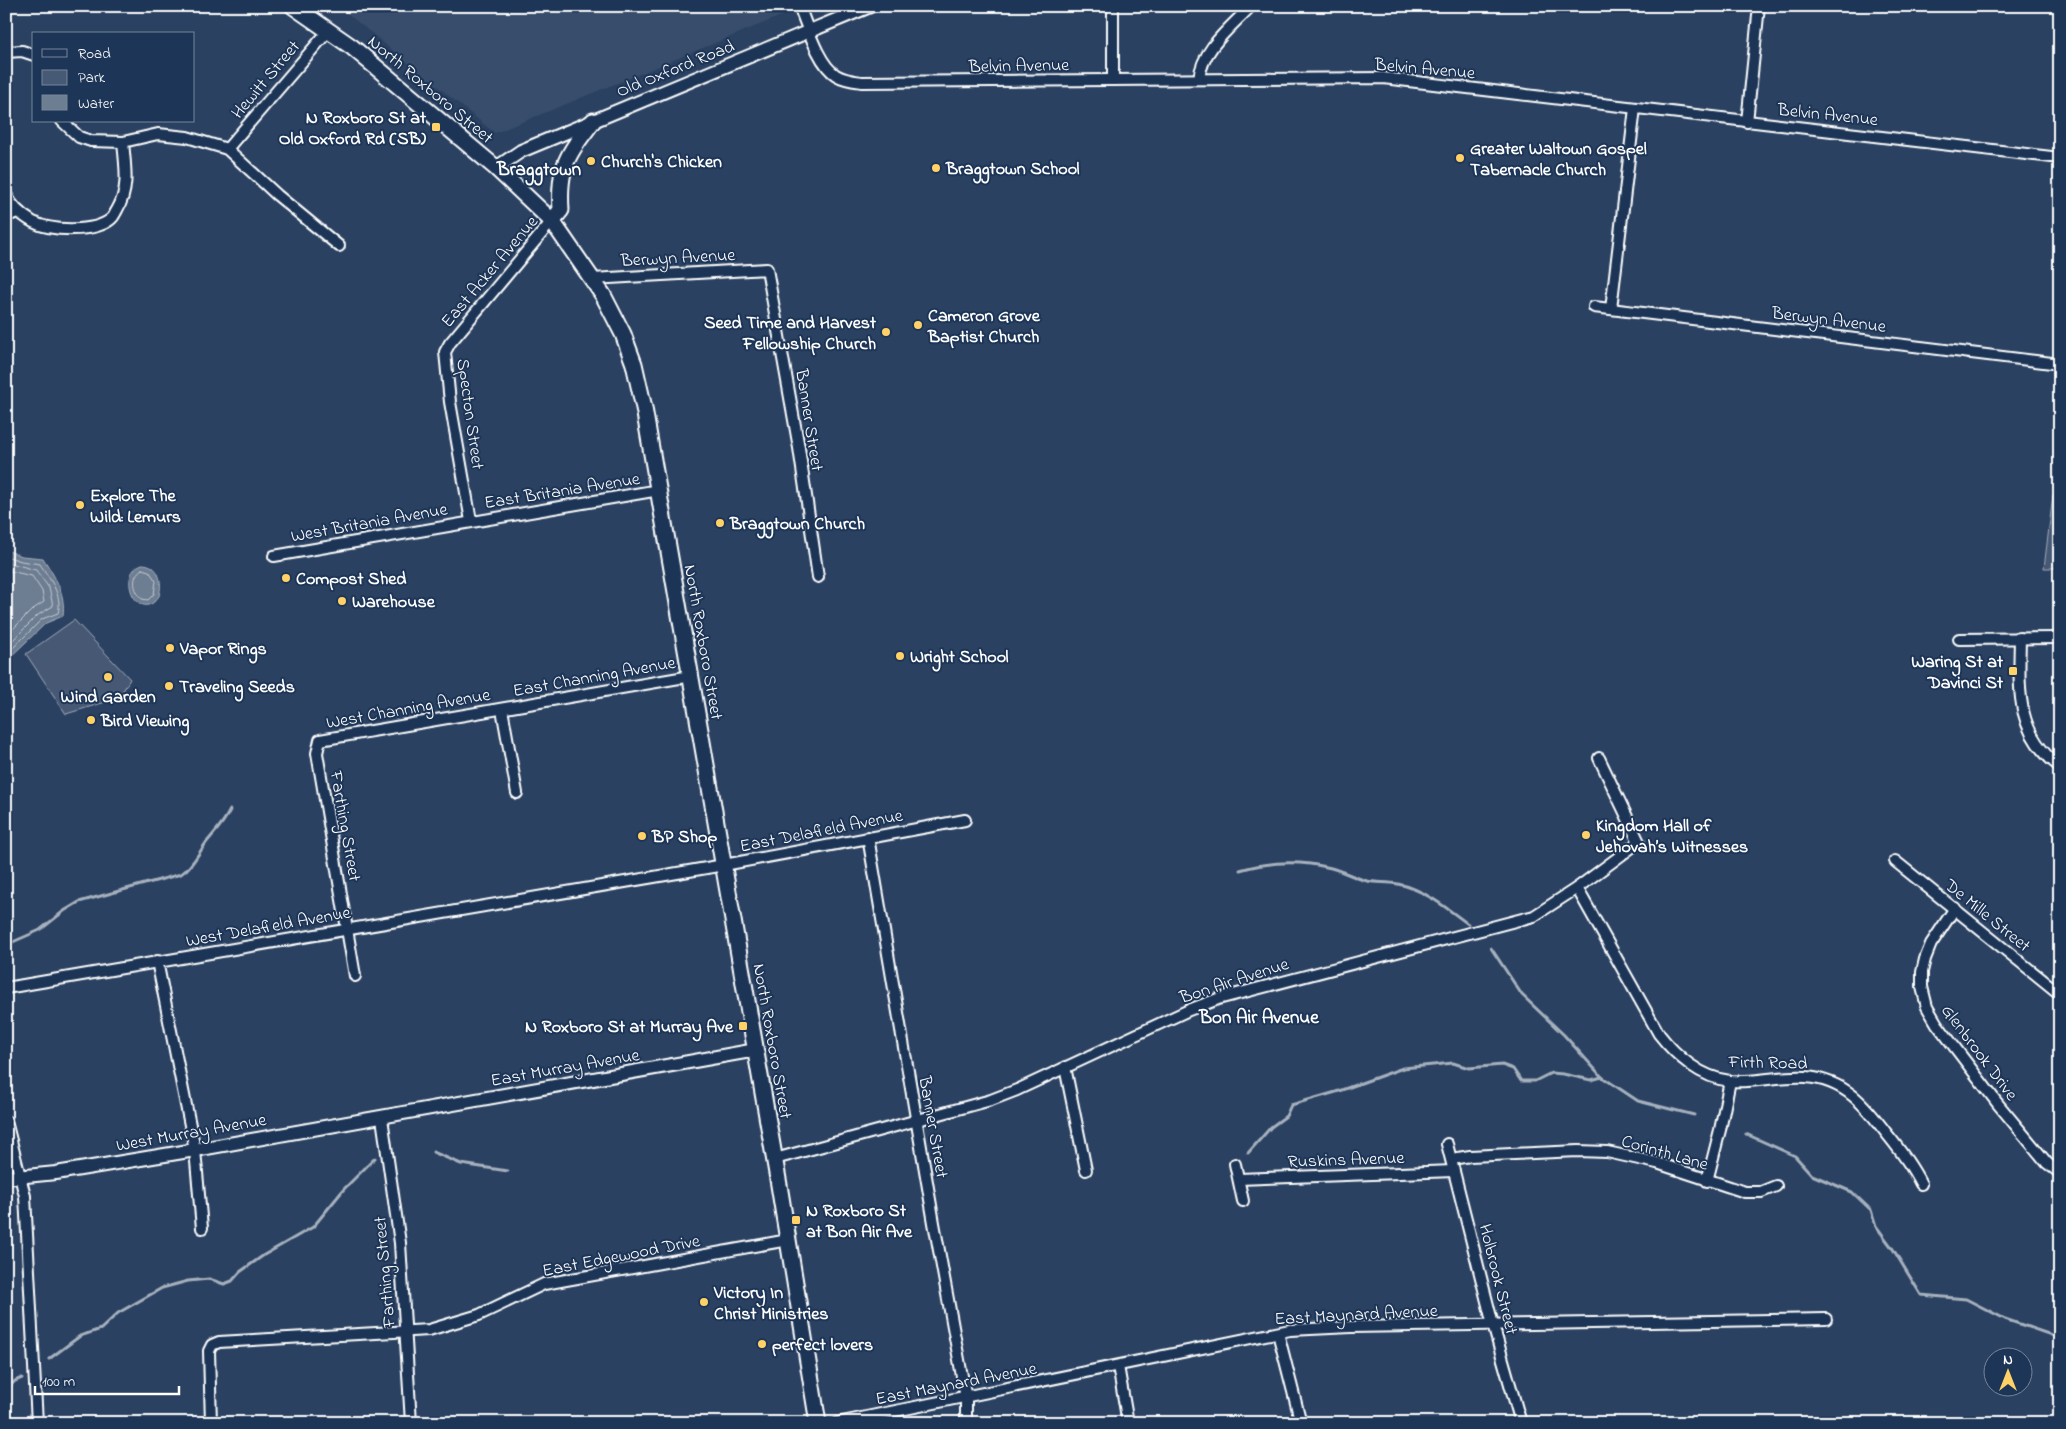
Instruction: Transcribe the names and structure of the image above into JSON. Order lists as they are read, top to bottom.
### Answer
{
  "streets": {
    "main road": ["North Roxboro Street"],
    "street": [
      "Belvin Avenue",
      "Old Oxford Road",
      "Hewitt Street",
      "Berwyn Avenue",
      "East Acker Avenue",
      "Specton Street",
      "Banner Street",
      "East Britania Avenue",
      "West Britania Avenue",
      "East Channing Avenue",
      "West Channing Avenue",
      "Farthing Street",
      "East Delafield Avenue",
      "De Mille Street",
      "West Delafield Avenue",
      "Bon Air Avenue",
      "Glenbrook Drive",
      "Firth Road",
      "East Murray Avenue",
      "West Murray Avenue",
      "Corinth Lane",
      "Ruskins Avenue",
      "East Edgewood Drive",
      "Holbrook Street",
      "East Maynard Avenue"
    ]
  },
  "crossings": [
    ["Belvin Avenue", "Old Oxford Road"],
    ["Old Oxford Road", "North Roxboro Street"],
    ["Hewitt Street", "North Roxboro Street"],
    ["North Roxboro Street", "Berwyn Avenue"],
    ["North Roxboro Street", "East Acker Avenue"],
    ["North Roxboro Street", "East Britania Avenue"],
    ["North Roxboro Street", "East Channing Avenue"],
    ["North Roxboro Street", "East Delafield Avenue"],
    ["North Roxboro Street", "Bon Air Avenue"],
    ["North Roxboro Street", "East Murray Avenue"],
    ["North Roxboro Street", "East Edgewood Drive"],
    ["Berwyn Avenue", "Banner Street"],
    ["East Acker Avenue", "Specton Street"],
    ["Specton Street", "East Britania Avenue"],
    ["Specton Street", "West Britania Avenue"],
    ["Banner Street", "East Delafield Avenue"],
    ["Banner Street", "Bon Air Avenue"],
    ["Banner Street", "East Maynard Avenue"],
    ["East Britania Avenue", "West Britania Avenue"],
    ["East Channing Avenue", "West Channing Avenue"],
    ["West Channing Avenue", "Farthing Street"],
    ["Farthing Street", "West Delafield Avenue"],
    ["Farthing Street", "East Murray Avenue"],
    ["Farthing Street", "West Murray Avenue"],
    ["Farthing Street", "East Edgewood Drive"],
    ["East Delafield Avenue", "West Delafield Avenue"],
    ["De Mille Street", "Glenbrook Drive"],
    ["Bon Air Avenue", "Firth Road"],
    ["East Murray Avenue", "West Murray Avenue"],
    ["Corinth Lane", "Holbrook Street"],
    ["Ruskins Avenue", "Holbrook Street"],
    ["Holbrook Street", "East Maynard Avenue"]
  ],
  "districts": ["Braggtown", "Bon Air Avenue"],
  "places": {
    "transit": [
      "N Roxboro St at Old Oxford Rd (SB)",
      "Waring St at Davinci St",
      "N Roxboro St at Murray Ave",
      "N Roxboro St at Bon Air Ave"
    ],
    "other": [
      "Greater Waltown Gospel Tabernacle Church",
      "Church's Chicken",
      "Braggtown School",
      "Cameron Grove Baptist Church",
      "Seed Time and Harvest Fellowship Church",
      "Explore The Wild: Lemurs",
      "Braggtown Church",
      "Compost Shed",
      "Warehouse",
      "Vapor Rings",
      "Wright School",
      "Wind Garden",
      "Traveling Seeds",
      "Bird Viewing",
      "Kingdom Hall of Jehovah’s Witnesses",
      "BP Shop",
      "Victory In Christ Ministries",
      "perfect lovers"
    ]
  },
  "legend": ["Road", "Park", "Water"],
  "scale_bar": "100 m",
  "north": "top"
}
